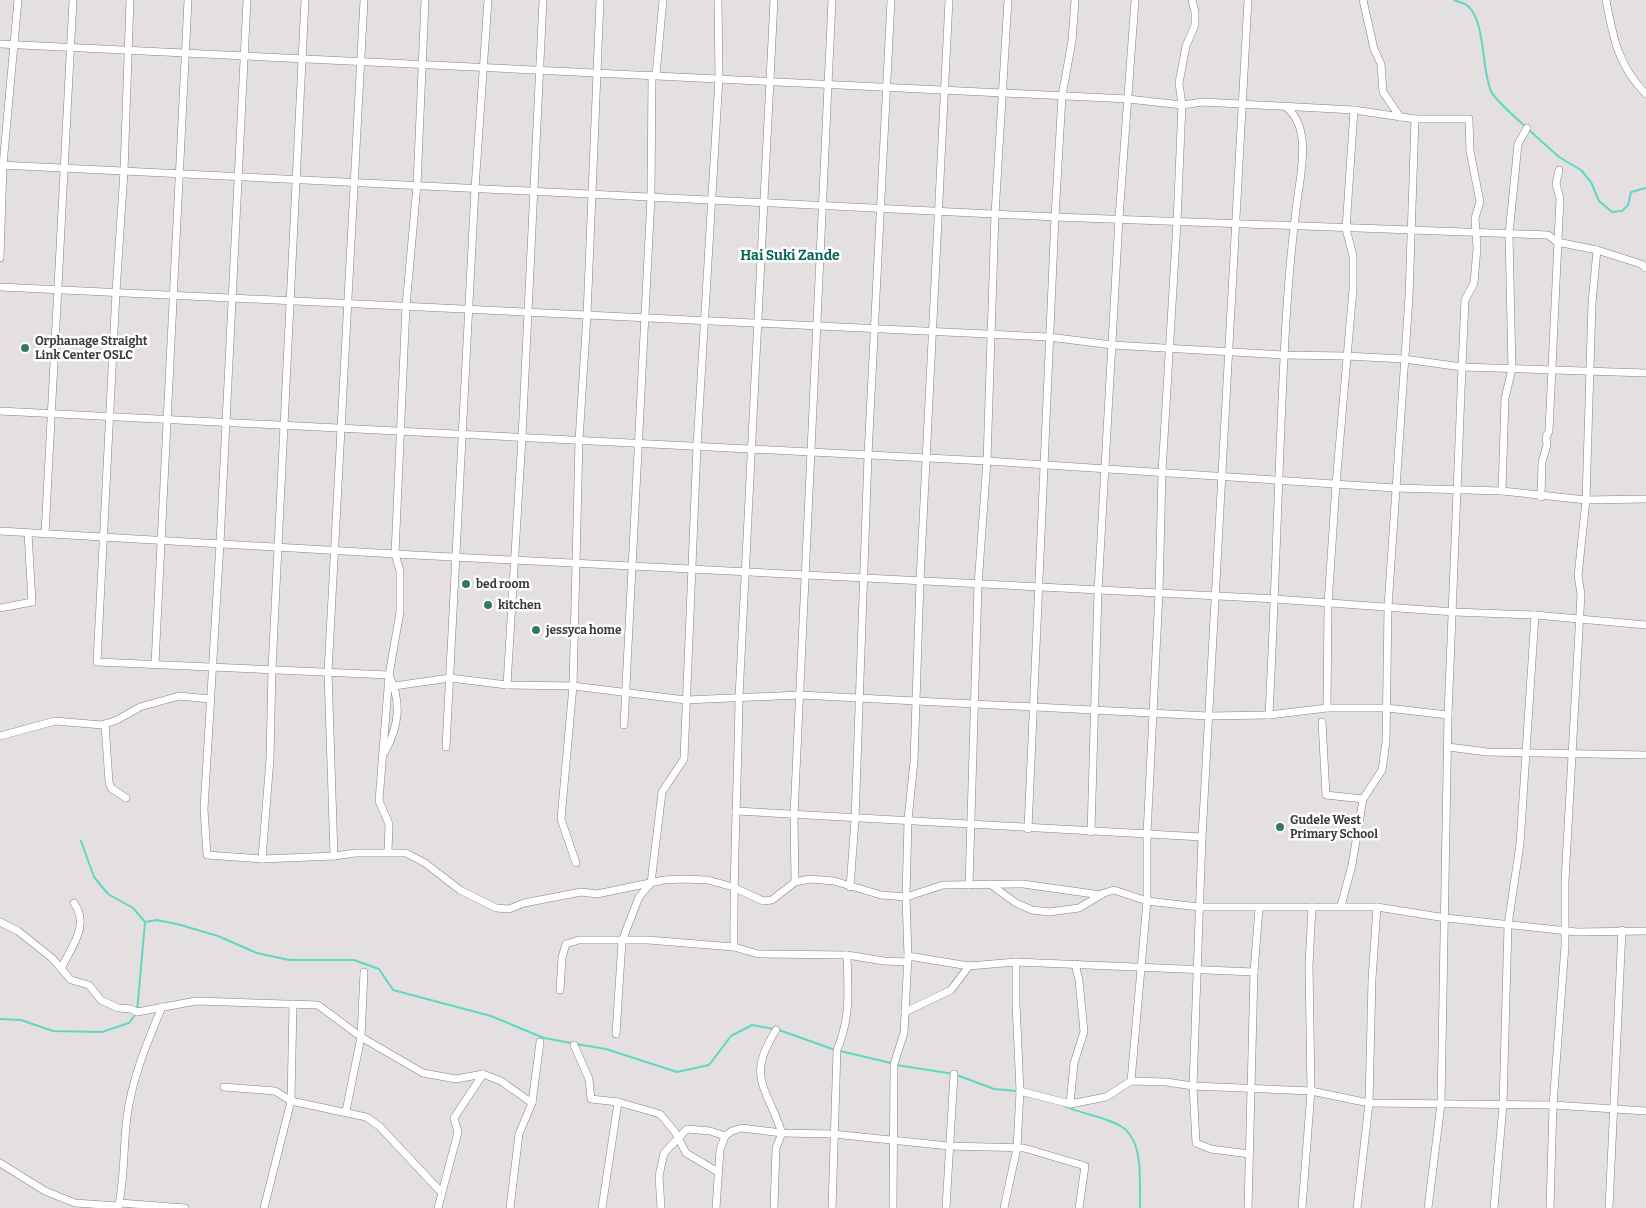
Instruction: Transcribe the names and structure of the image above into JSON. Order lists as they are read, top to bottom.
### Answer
{
  "districts": ["Hai Suki Zande"],
  "places": [
    "Orphanage Straight Link Center OSLC",
    "bed room",
    "kitchen",
    "jessyca home",
    "Gudele West Primary School"
  ]
}
